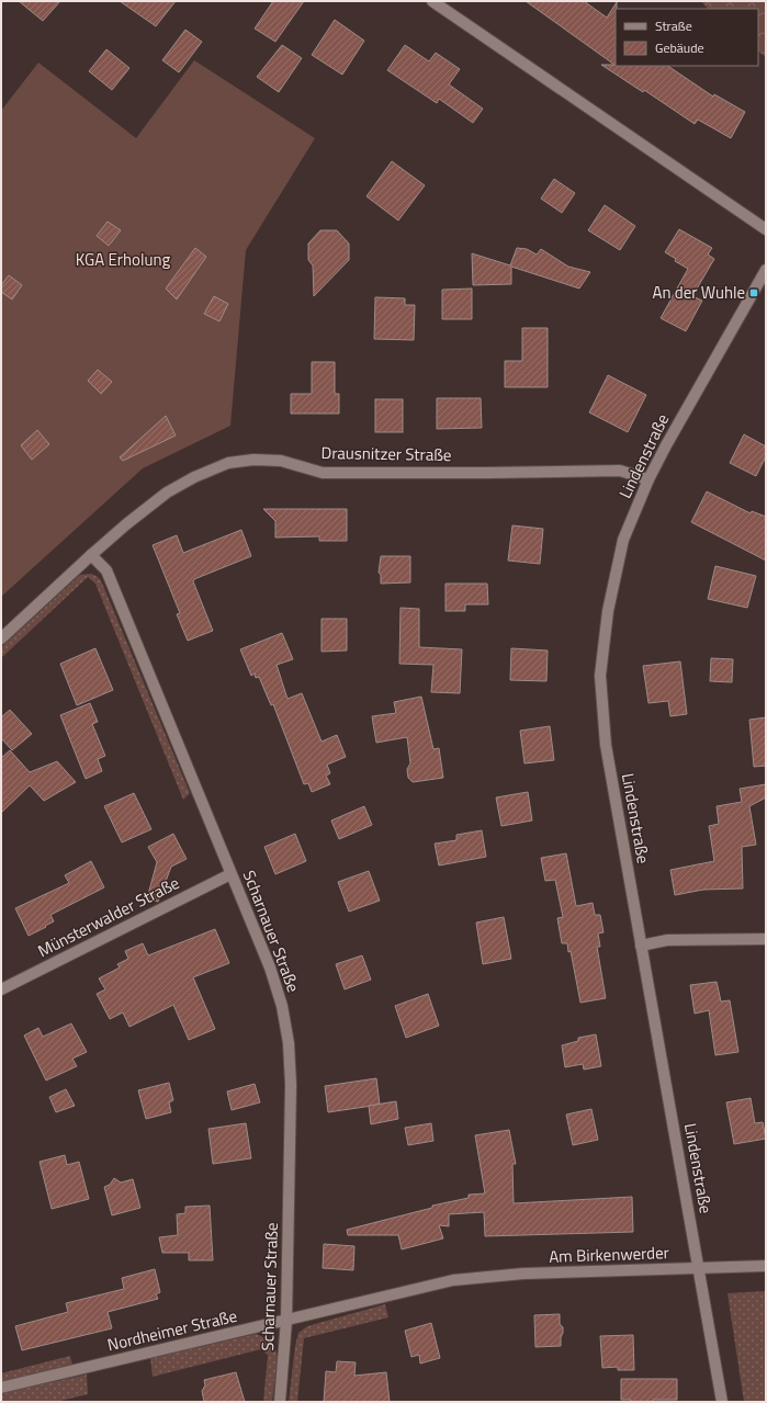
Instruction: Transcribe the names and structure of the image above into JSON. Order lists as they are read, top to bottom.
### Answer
{
  "streets": {
    "street": [
      "Drausnitzer Straße",
      "Lindenstraße",
      "Münsterwalder Straße",
      "Scharnauer Straße",
      "Am Birkenwerder",
      "Nordheimer Straße"
    ]
  },
  "crossings": [
    ["Drausnitzer Straße", "Lindenstraße"],
    ["Drausnitzer Straße", "Scharnauer Straße"],
    ["Lindenstraße", "Am Birkenwerder"],
    ["Münsterwalder Straße", "Scharnauer Straße"],
    ["Scharnauer Straße", "Nordheimer Straße"],
    ["Am Birkenwerder", "Nordheimer Straße"]
  ],
  "parks": ["KGA Erholung"],
  "places": {
    "transit": ["An der Wuhle"]
  },
  "legend": ["Straße", "Gebäude"]
}
